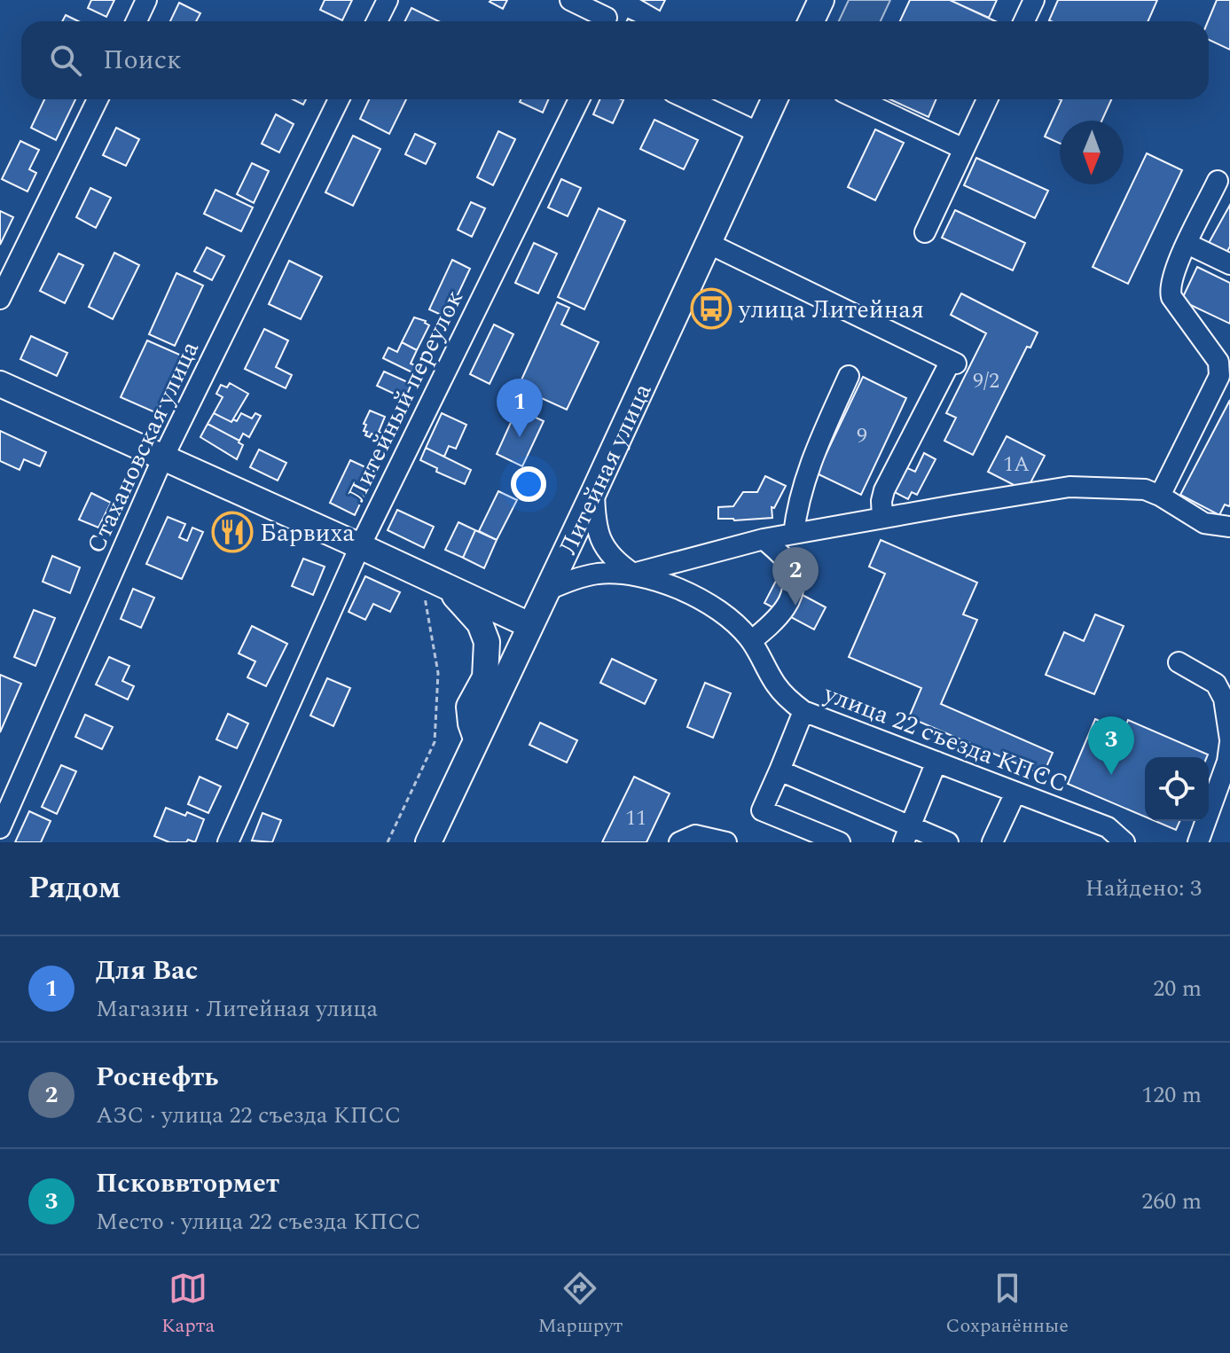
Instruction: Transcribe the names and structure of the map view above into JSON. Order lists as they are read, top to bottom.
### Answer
{
  "streets": {
    "main road": ["Литейная улица"],
    "street": ["Литейный переулок", "Стахановская улица", "улица 22 съезда КПСС"]
  },
  "crossings": [
    ["Литейная улица", "улица 22 съезда КПСС"]
  ],
  "places": {
    "bus stop": ["улица Литейная"],
    "restaurant": ["Барвиха"]
  },
  "house_numbers": [
    "9/2",
    "9",
    "1А",
    "11"
  ],
  "north": "bottom",
  "page": {
    "search": "Поиск",
    "pins": ["1", "2", "3"],
    "heading": ["Рядом", "Найдено: 3"],
    "list": [
      {
        "mark": "1",
        "name": "Для Вас",
        "note": "Магазин · Литейная улица",
        "value": "20 m"
      },
      {
        "mark": "2",
        "name": "Роснефть",
        "note": "АЗС · улица 22 съезда КПСС",
        "value": "120 m"
      },
      {
        "mark": "3",
        "name": "Псковвтормет",
        "note": "Место · улица 22 съезда КПСС",
        "value": "260 m"
      }
    ],
    "nav": ["Карта", "Маршрут", "Сохранённые"]
  }
}
